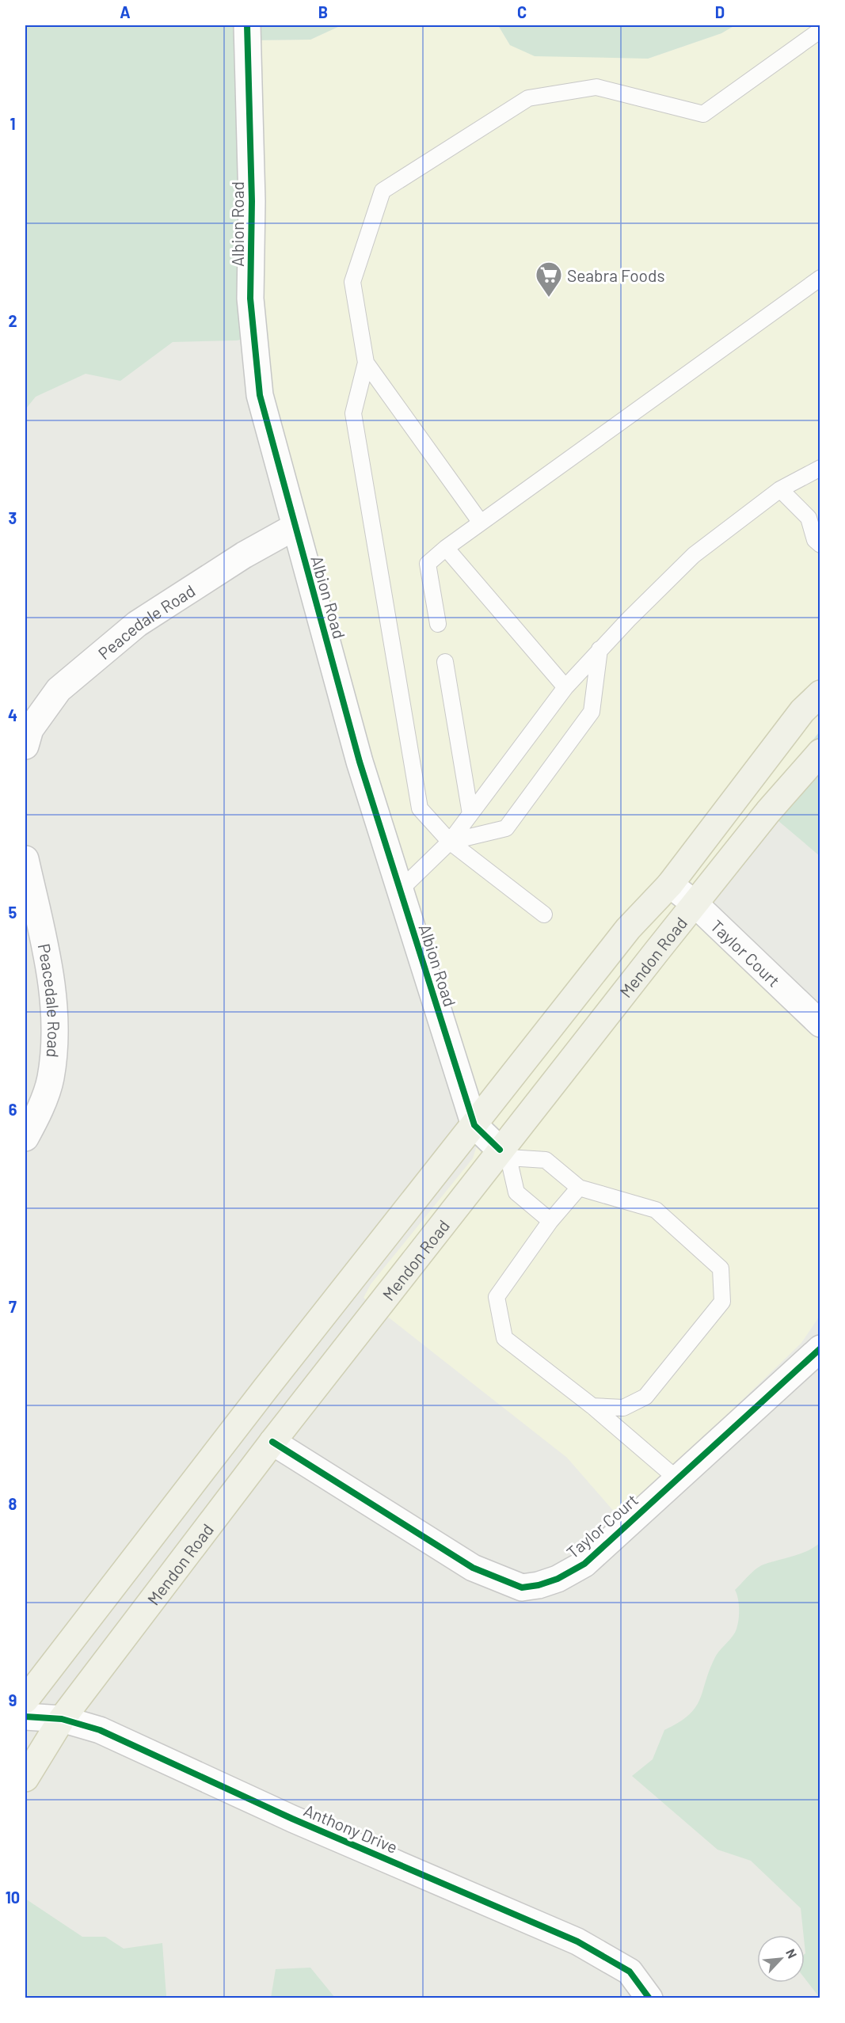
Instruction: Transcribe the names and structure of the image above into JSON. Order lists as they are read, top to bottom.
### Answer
{
  "streets": {
    "main road": ["Mendon Road"],
    "street": [
      "Albion Road",
      "Peacedale Road",
      "Taylor Court",
      "Anthony Drive"
    ]
  },
  "crossings": [
    ["Albion Road", "Peacedale Road"],
    ["Albion Road", "Mendon Road"],
    ["Taylor Court", "Mendon Road"],
    ["Mendon Road", "Anthony Drive"]
  ],
  "places": {
    "supermarket": ["Seabra Foods"]
  },
  "north": "top right",
  "grid": {
    "columns": [
      "A",
      "B",
      "C",
      "D"
    ],
    "rows": [
      "1",
      "2",
      "3",
      "4",
      "5",
      "6",
      "7",
      "8",
      "9",
      "10"
    ]
  }
}
